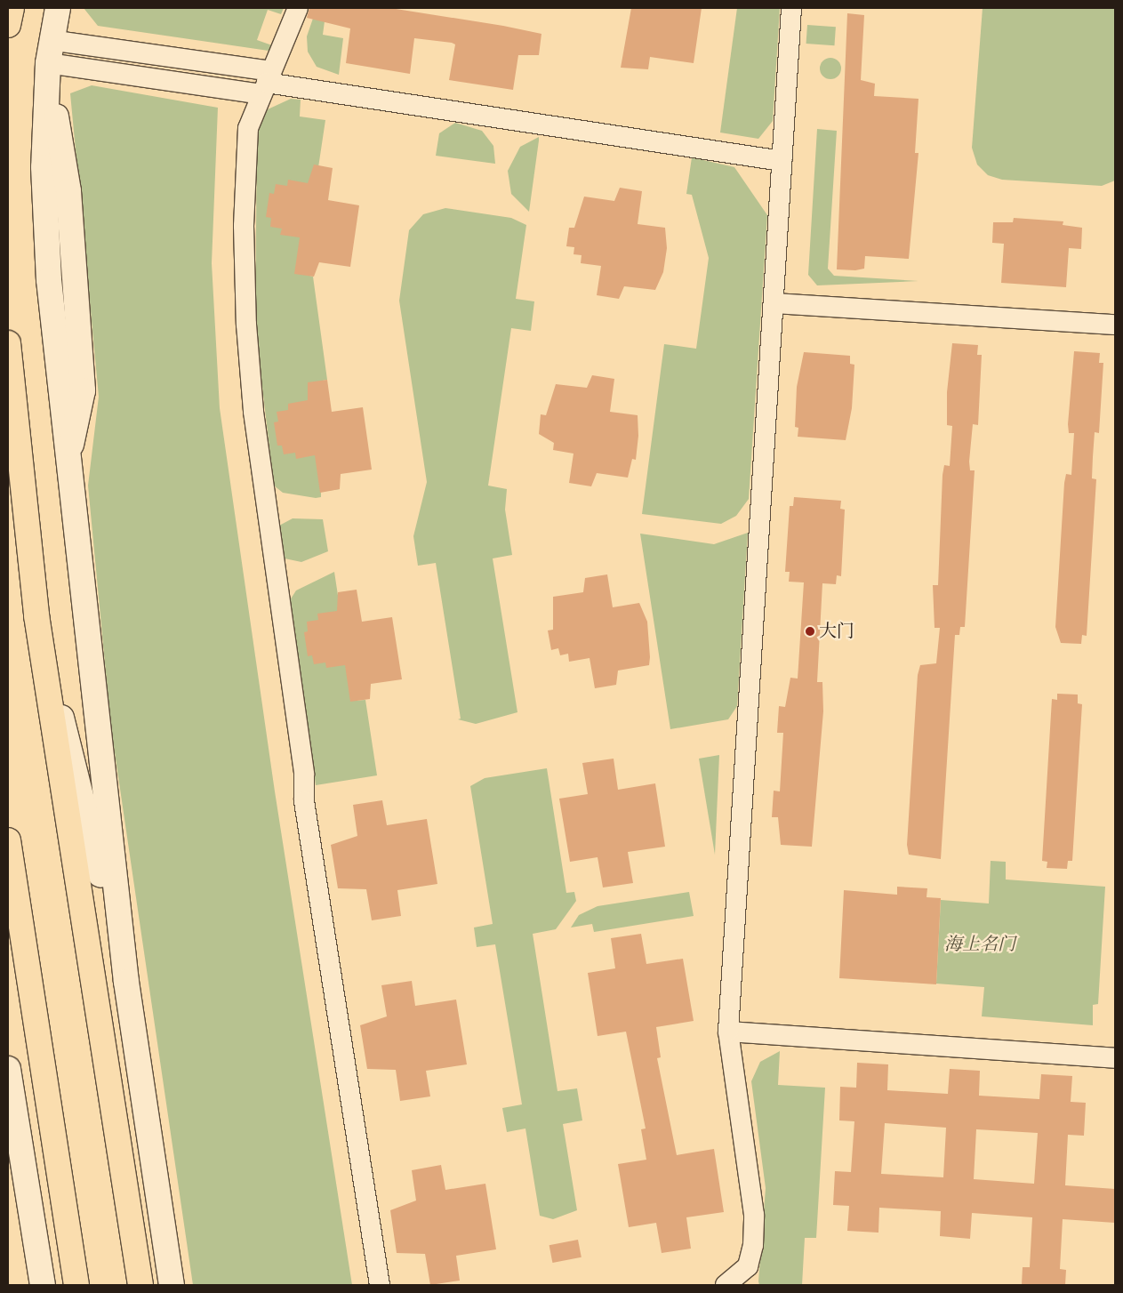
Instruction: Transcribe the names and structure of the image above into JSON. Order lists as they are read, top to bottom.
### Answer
{
  "parks": ["海上名门"],
  "places": ["大门"]
}
